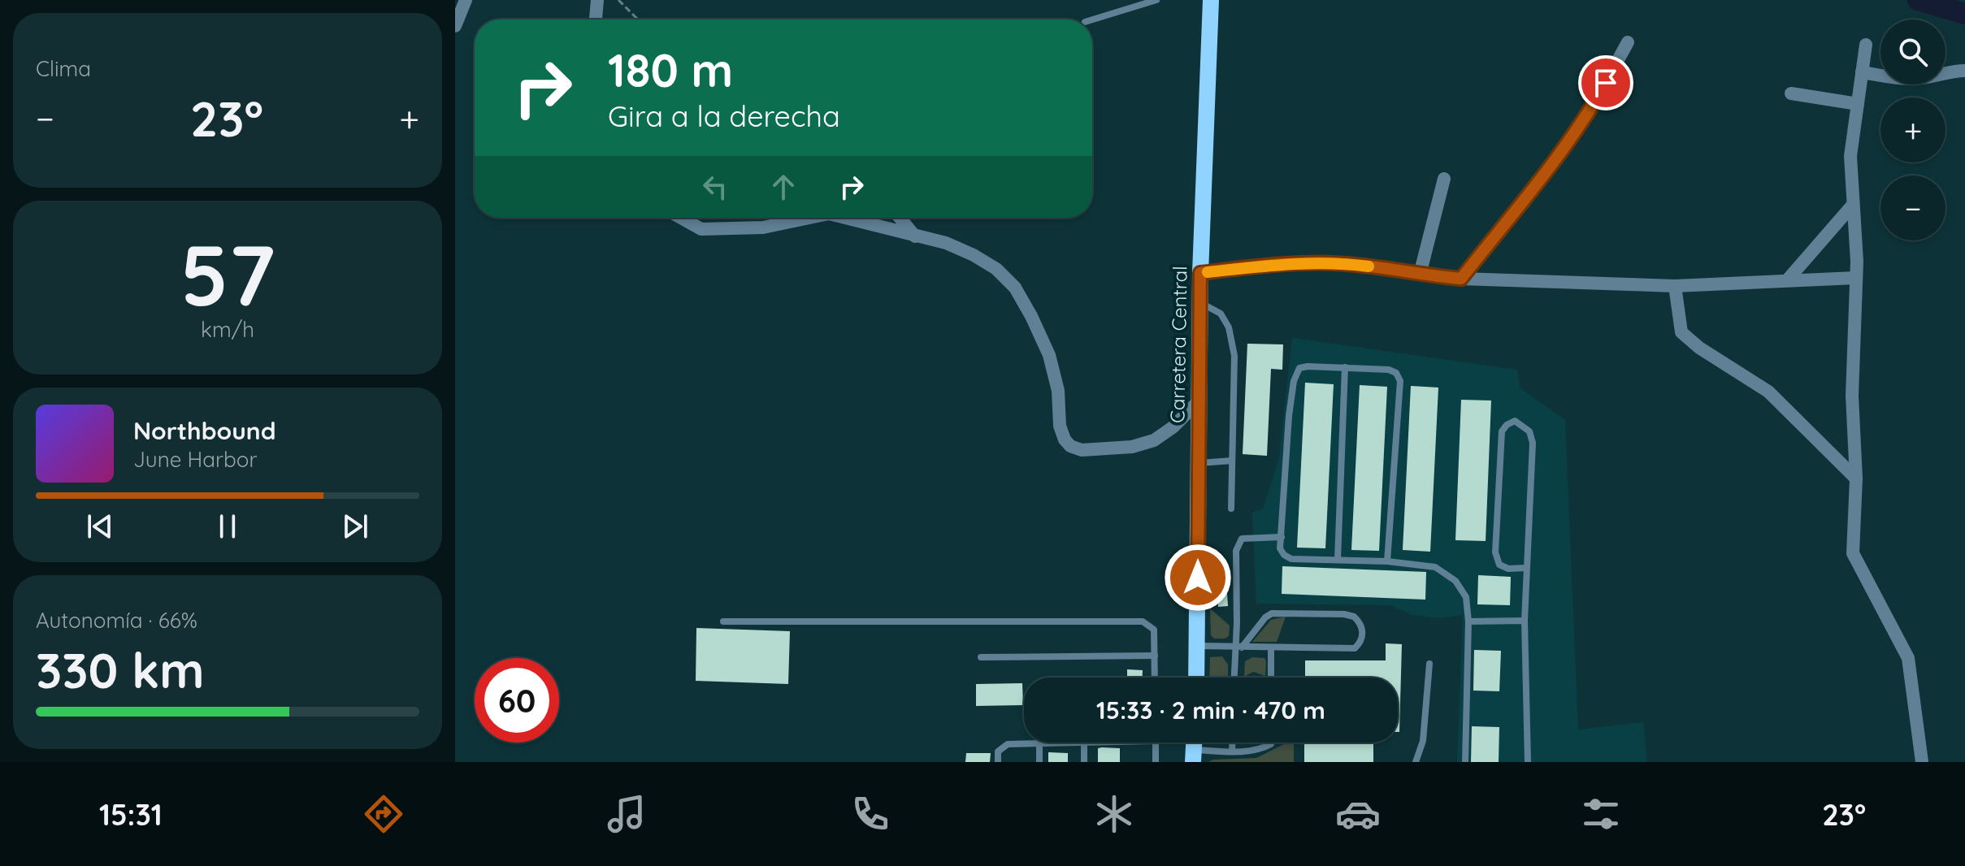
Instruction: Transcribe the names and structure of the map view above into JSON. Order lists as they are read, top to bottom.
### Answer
{
  "streets": {
    "main road": ["Carretera Central"]
  },
  "page": {
    "tile": [
      "Clima",
      ["57", "km/h"],
      ["Autonomía · 66%", "330 km"]
    ],
    "map_buttons": ["+", "−"],
    "turn": ["180 m", "Gira a la derecha"],
    "heat": ["−", "23°", "+"],
    "song": ["Northbound", "June Harbor"],
    "limit": "60",
    "trip": "15:33 · 2 min · 470 m",
    "tabs": ["15:31", "23°"]
  }
}
